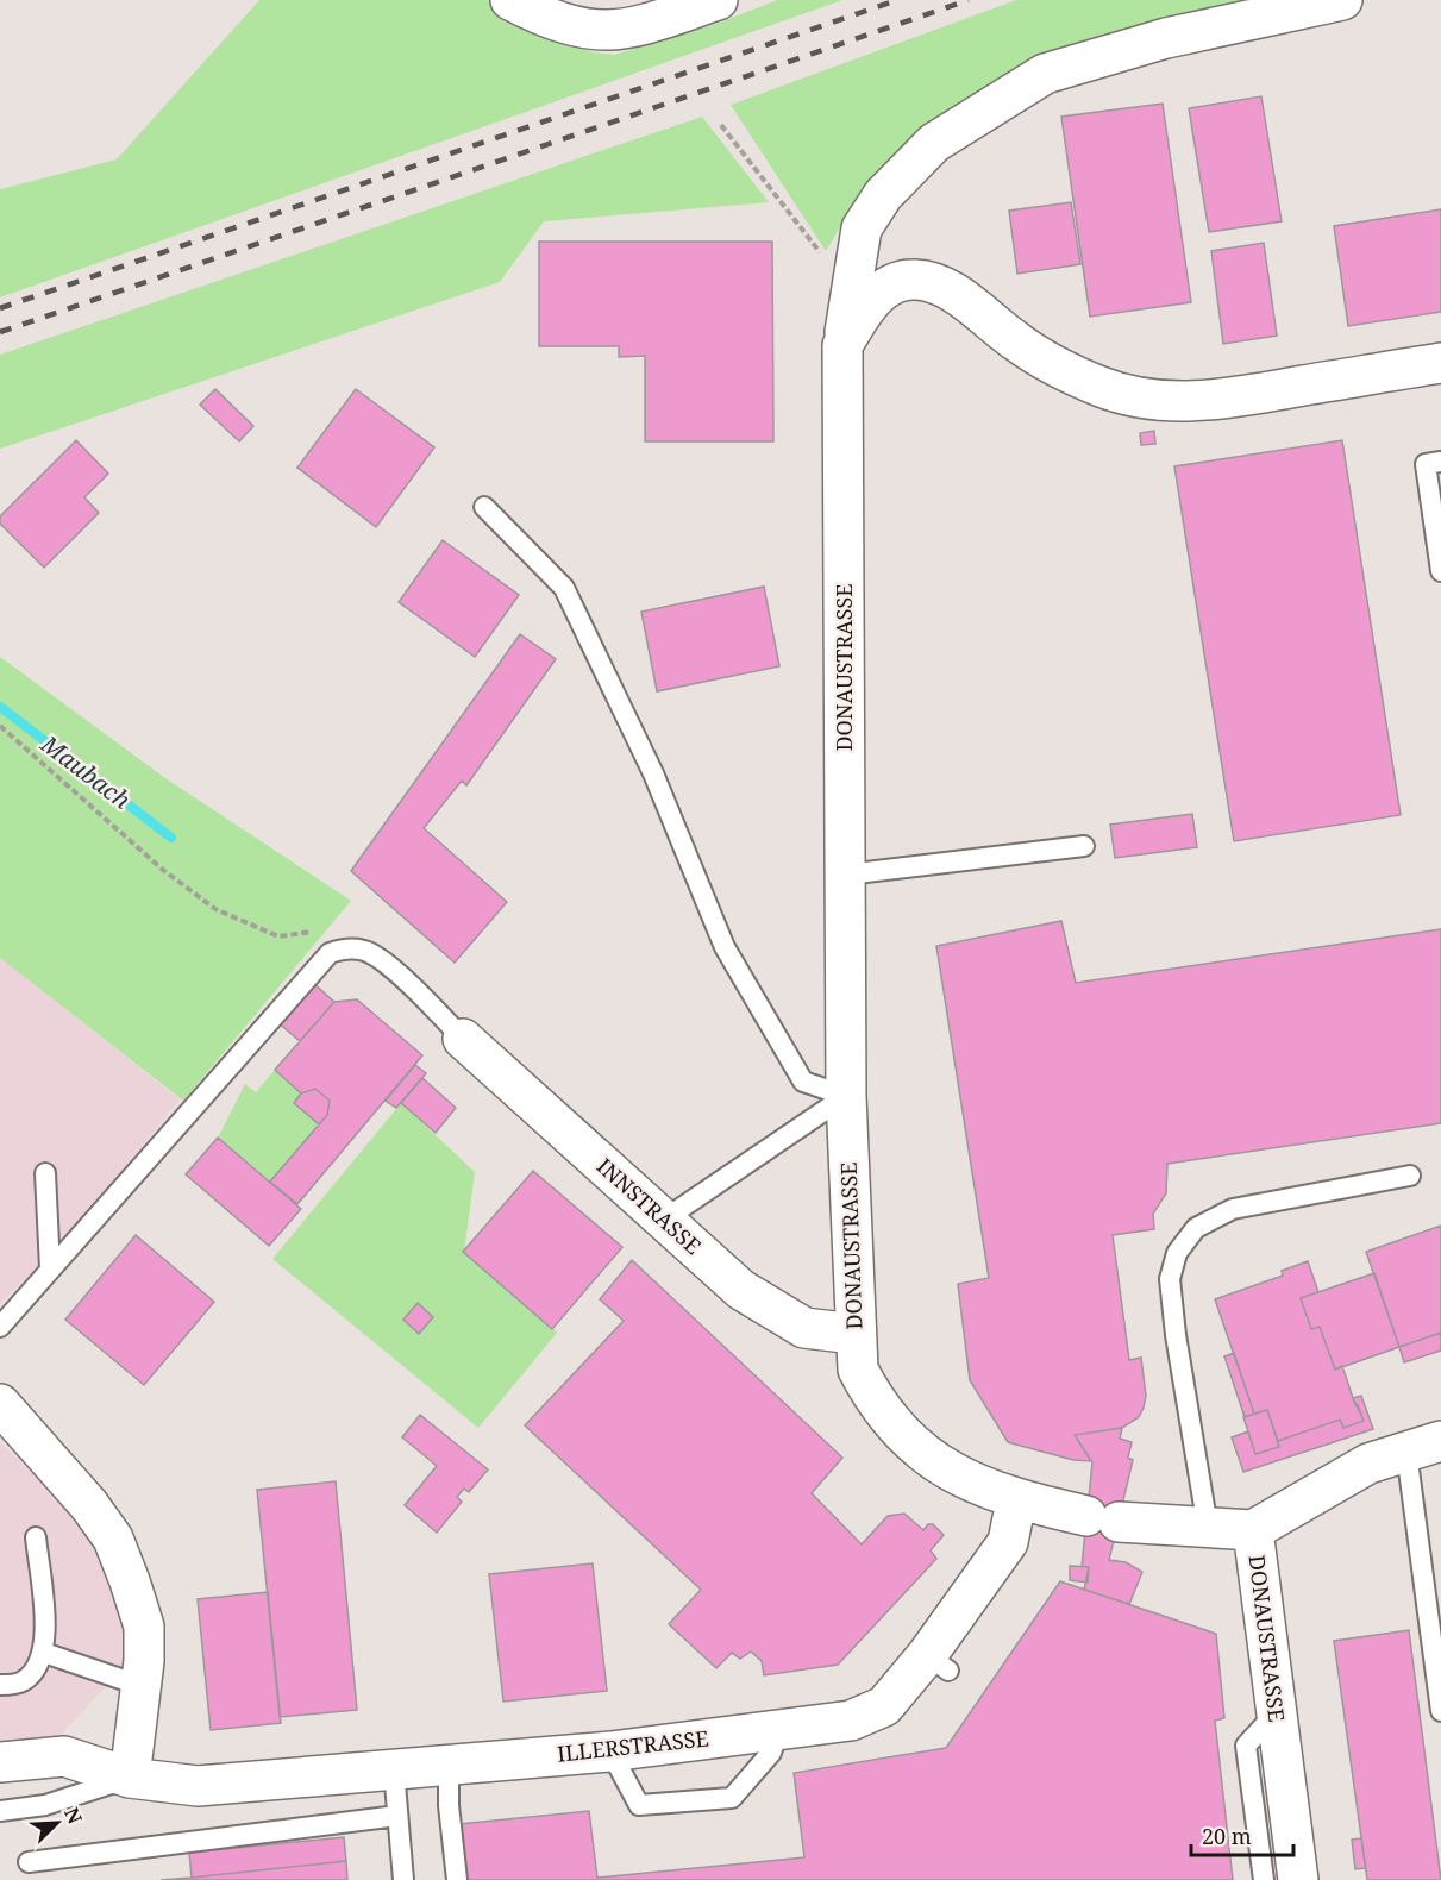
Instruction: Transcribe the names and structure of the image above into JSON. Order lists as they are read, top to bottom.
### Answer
{
  "streets": {
    "street": ["DONAUSTRASSE", "INNSTRASSE", "ILLERSTRASSE"]
  },
  "crossings": [
    ["DONAUSTRASSE", "INNSTRASSE"],
    ["DONAUSTRASSE", "ILLERSTRASSE"]
  ],
  "water": ["Maubach"],
  "scale_bar": "20 m",
  "north": "top right"
}
